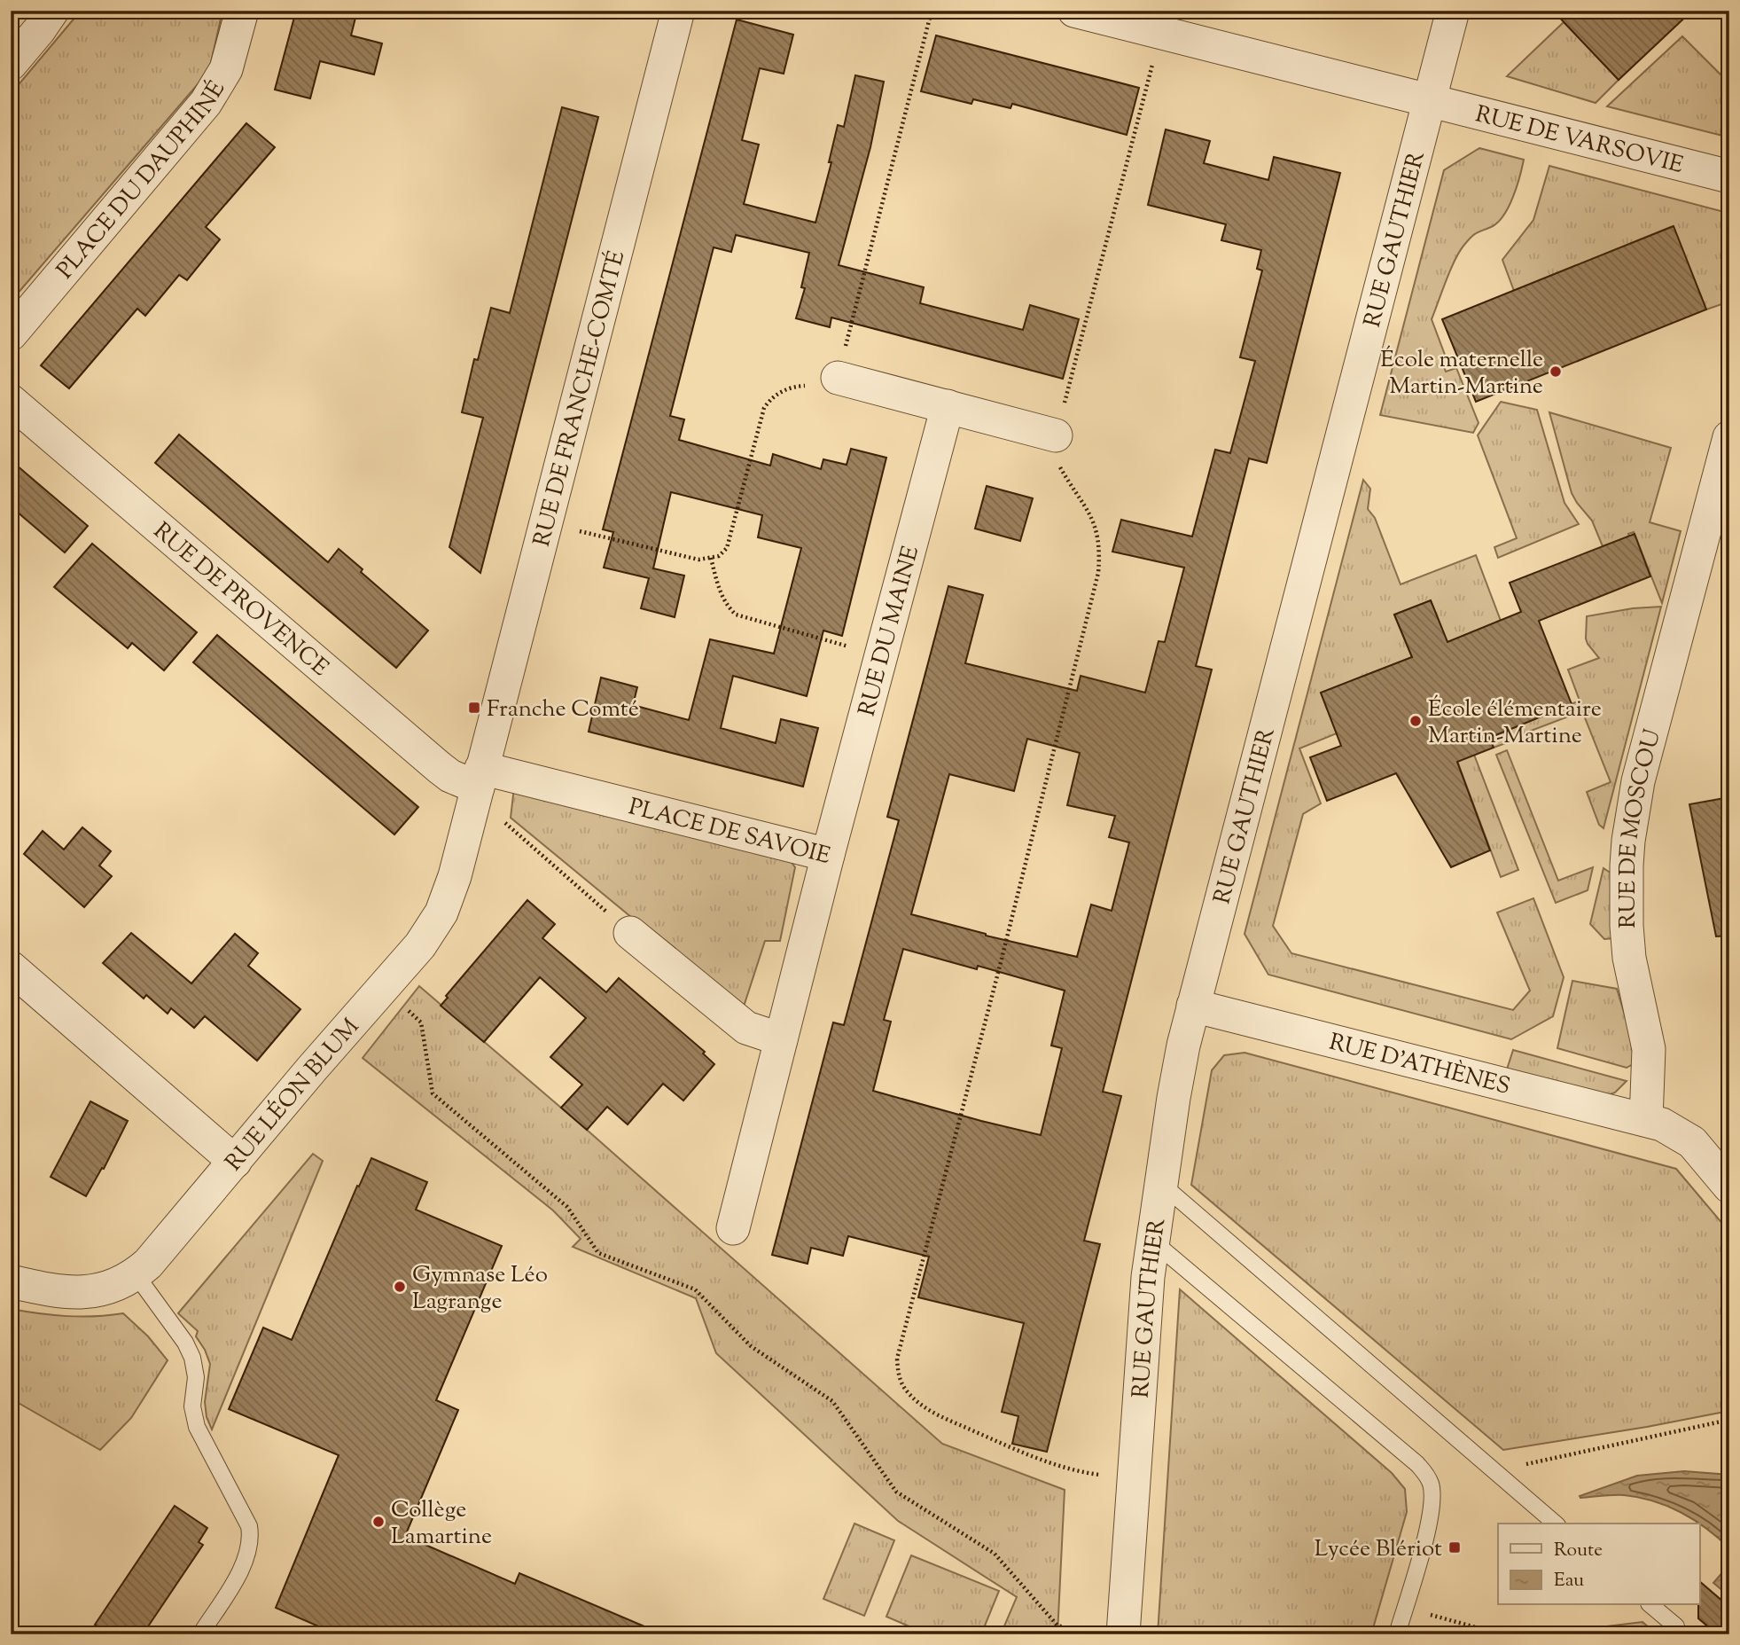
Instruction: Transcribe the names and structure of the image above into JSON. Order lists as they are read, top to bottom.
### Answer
{
  "streets": {
    "street": [
      "RUE DE VARSOVIE",
      "PLACE DU DAUPHINÉ",
      "RUE GAUTHIER",
      "RUE DE FRANCHE-COMTÉ",
      "RUE DE PROVENCE",
      "RUE DU MAINE",
      "RUE DE MOSCOU",
      "PLACE DE SAVOIE",
      "RUE D'ATHÈNES",
      "RUE LÉON BLUM"
    ]
  },
  "crossings": [
    ["RUE DE VARSOVIE", "RUE GAUTHIER"],
    ["RUE GAUTHIER", "RUE D'ATHÈNES"],
    ["RUE DE FRANCHE-COMTÉ", "RUE DE PROVENCE"],
    ["RUE DE FRANCHE-COMTÉ", "PLACE DE SAVOIE"],
    ["RUE DE FRANCHE-COMTÉ", "RUE LÉON BLUM"],
    ["RUE DE PROVENCE", "PLACE DE SAVOIE"],
    ["RUE DE PROVENCE", "RUE LÉON BLUM"],
    ["RUE DU MAINE", "PLACE DE SAVOIE"],
    ["RUE DE MOSCOU", "RUE D'ATHÈNES"],
    ["PLACE DE SAVOIE", "RUE LÉON BLUM"]
  ],
  "places": {
    "other": [
      "École maternelle Martin-Martine",
      "École élémentaire Martin-Martine",
      "Gymnase Léo Lagrange",
      "Collège Lamartine"
    ],
    "transit": ["Franche Comté", "Lycée Blériot"]
  },
  "legend": ["Route", "Eau"]
}
